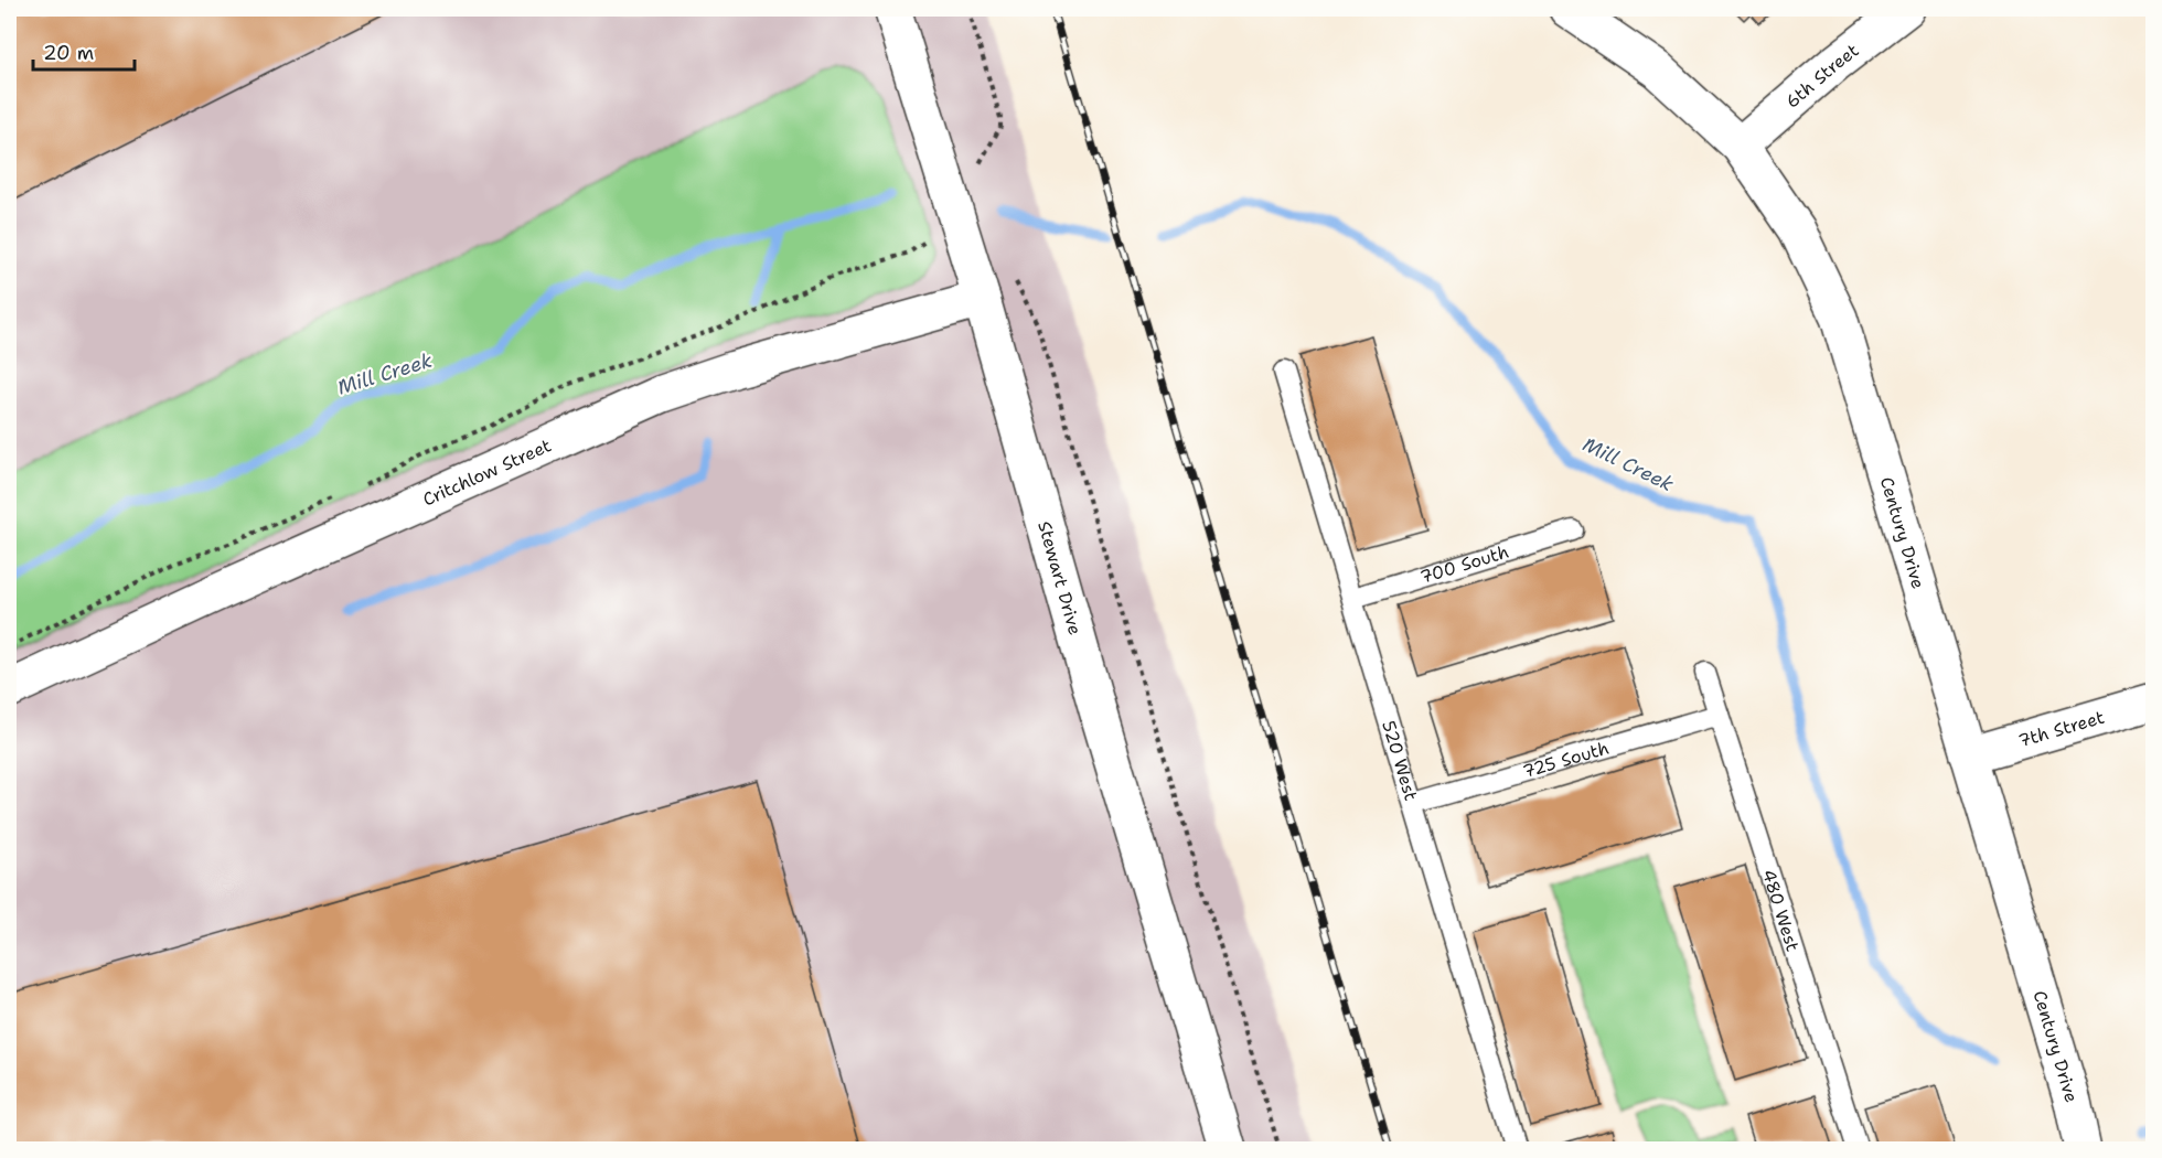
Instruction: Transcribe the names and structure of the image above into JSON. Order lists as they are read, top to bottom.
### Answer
{
  "streets": {
    "street": [
      "6th Street",
      "Critchlow Street",
      "Century Drive",
      "Stewart Drive",
      "7th Street"
    ],
    "lane": [
      "700 South",
      "725 South",
      "520 West",
      "480 West"
    ]
  },
  "crossings": [
    ["6th Street", "Century Drive"],
    ["Critchlow Street", "Stewart Drive"],
    ["Century Drive", "7th Street"],
    ["700 South", "520 West"],
    ["725 South", "520 West"],
    ["725 South", "480 West"]
  ],
  "water": ["Mill Creek"],
  "scale_bar": "20 m"
}
